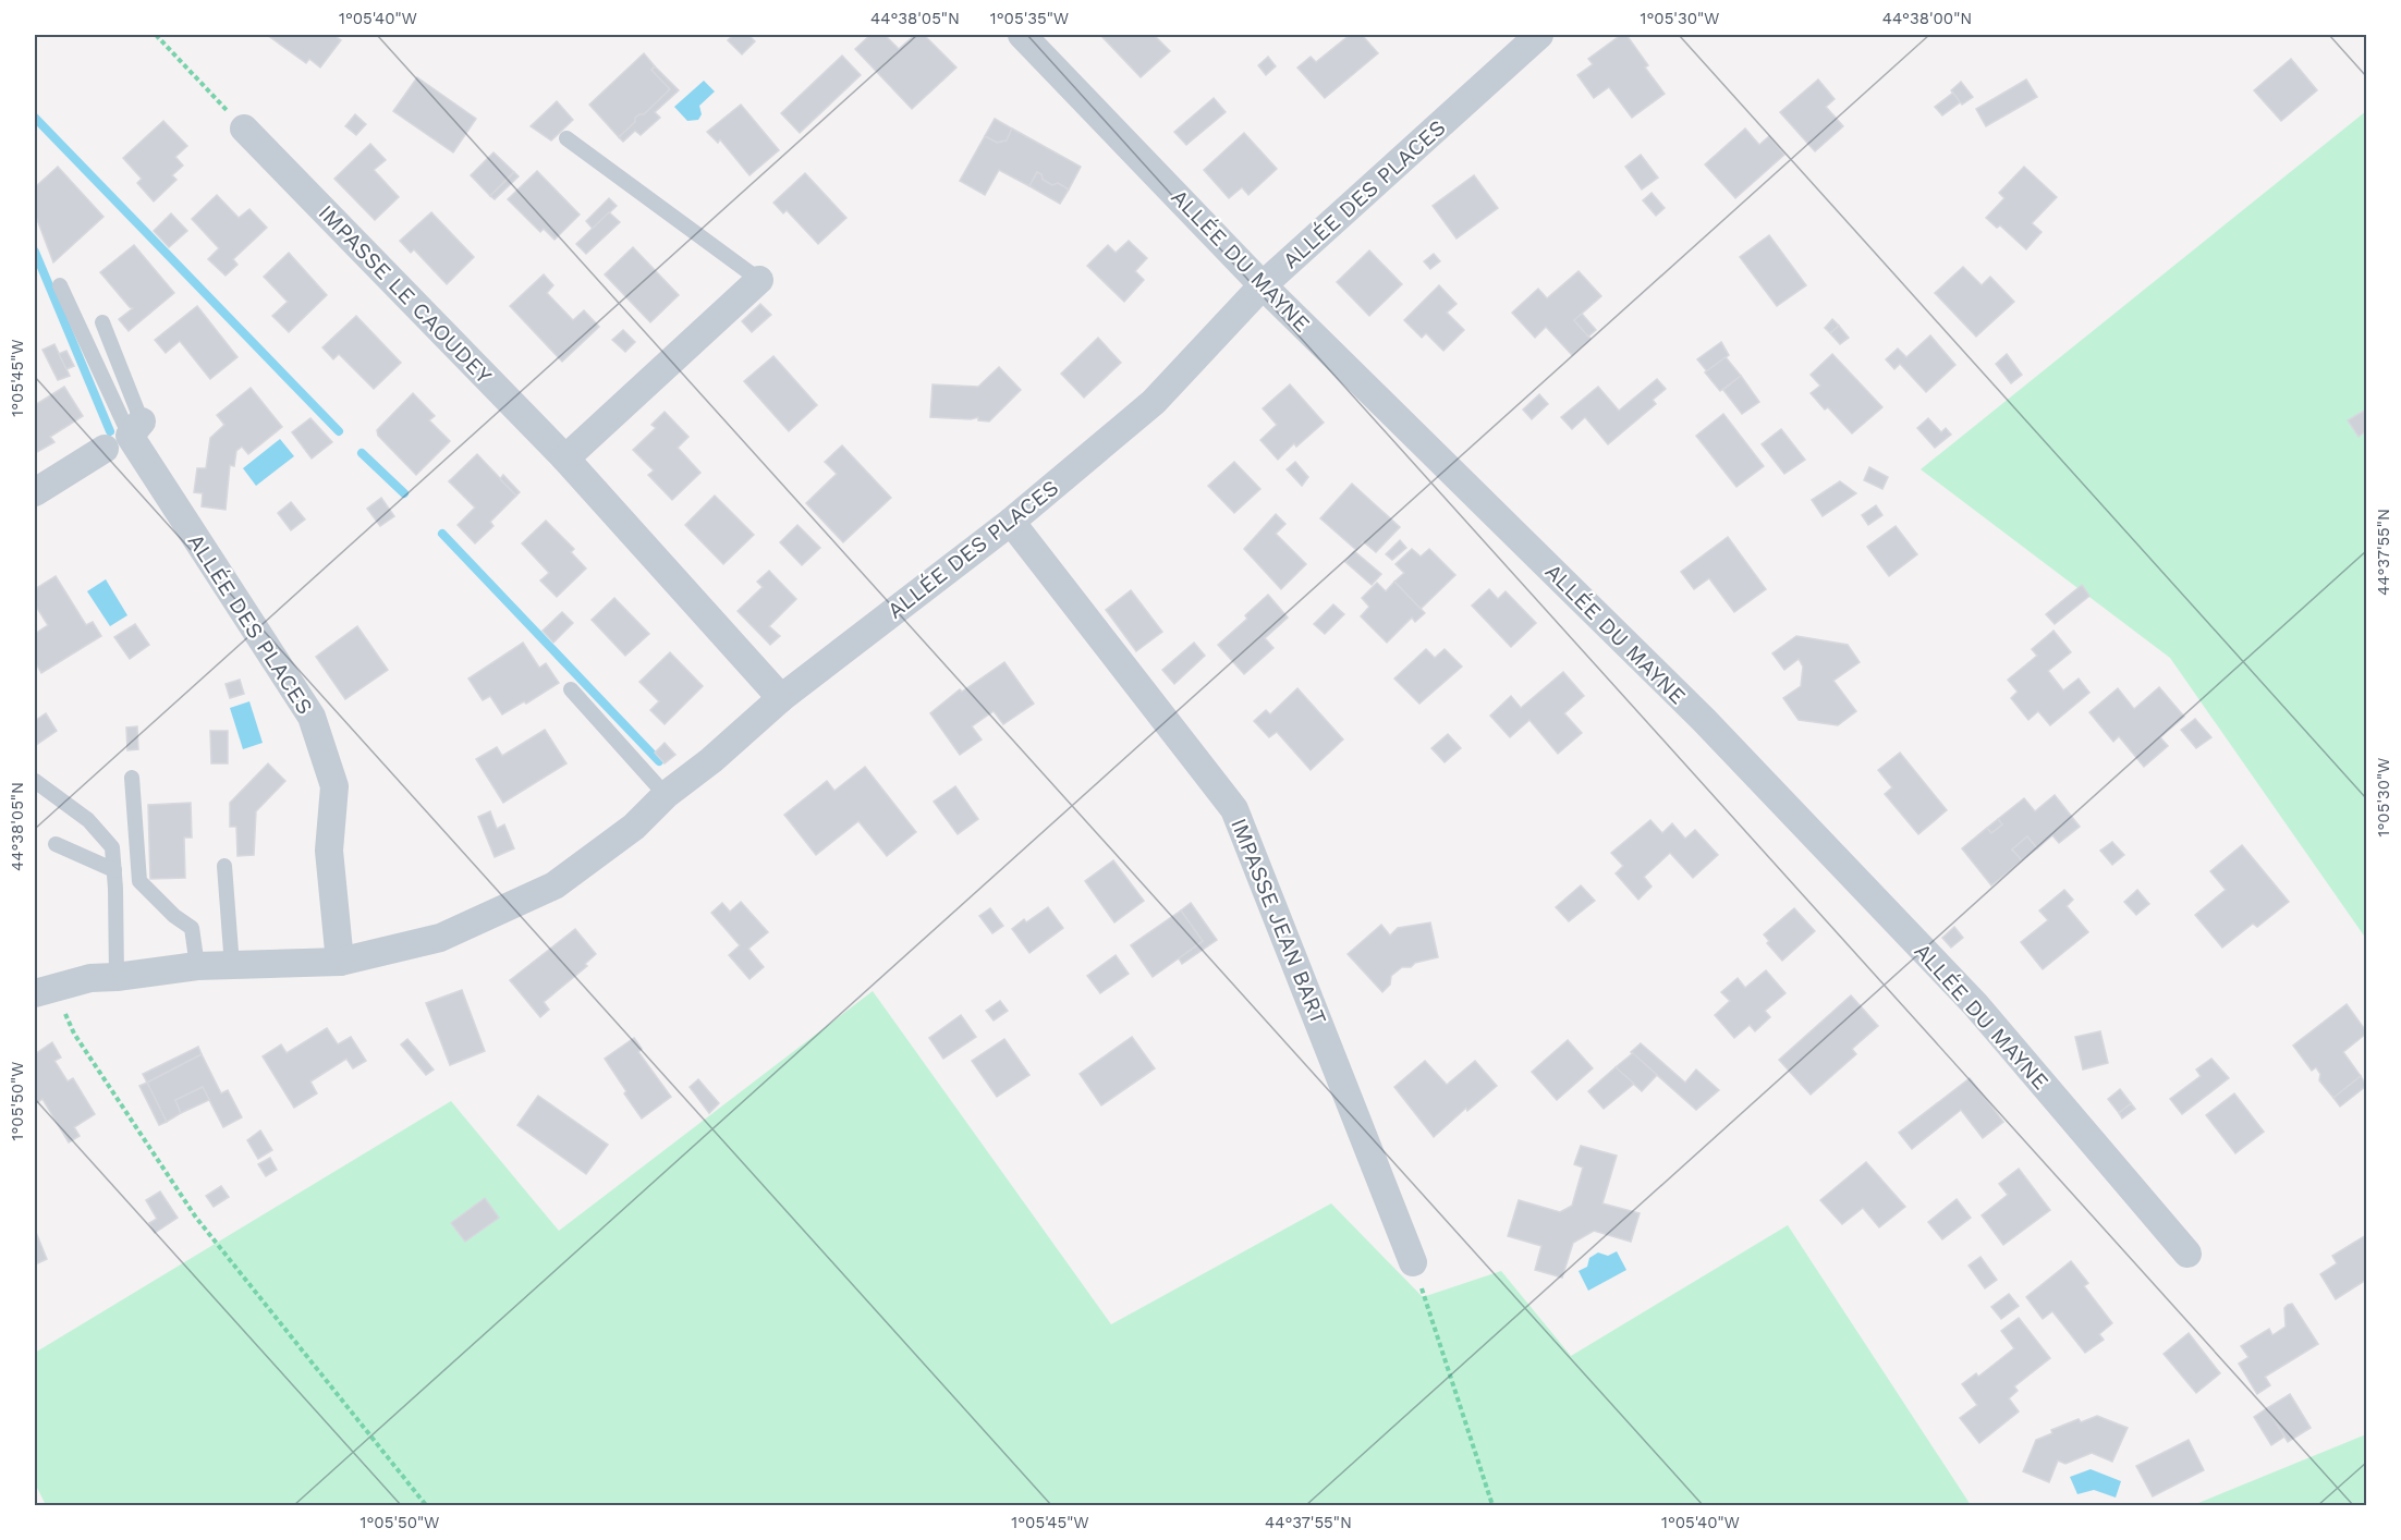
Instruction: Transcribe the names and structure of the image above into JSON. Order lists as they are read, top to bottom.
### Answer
{
  "streets": {
    "street": [
      "ALLÉE DES PLACES",
      "ALLÉE DU MAYNE",
      "IMPASSE LE CAOUDEY",
      "IMPASSE JEAN BART"
    ]
  },
  "crossings": [
    ["ALLÉE DES PLACES", "ALLÉE DU MAYNE"],
    ["ALLÉE DES PLACES", "IMPASSE LE CAOUDEY"],
    ["ALLÉE DES PLACES", "IMPASSE JEAN BART"]
  ],
  "coordinates": [
    "1°05'40\"W",
    "44°38'05\"N",
    "1°05'35\"W",
    "1°05'30\"W",
    "44°38'00\"N",
    "1°05'45\"W",
    "44°37'55\"N",
    "1°05'50\"W"
  ]
}
